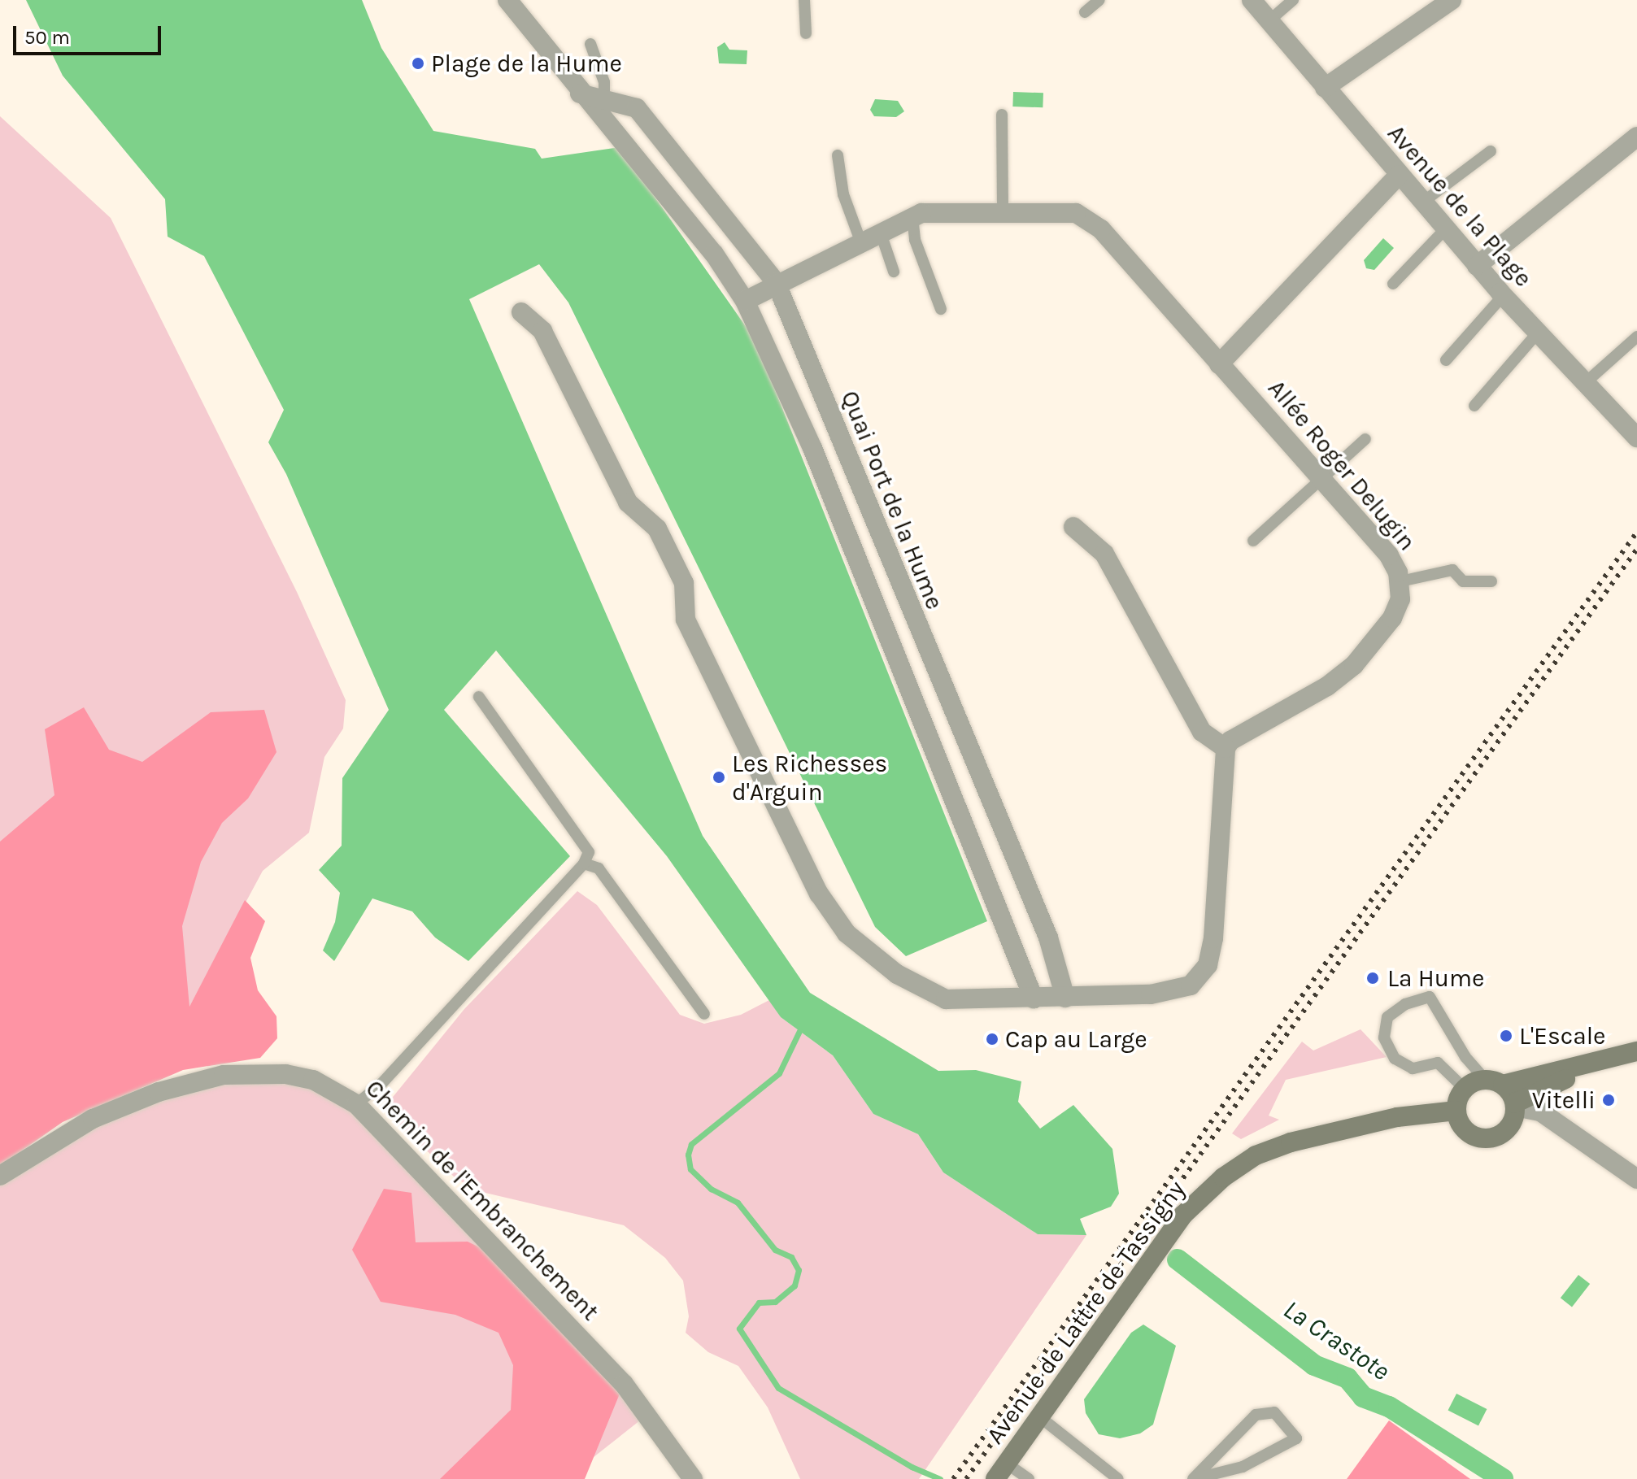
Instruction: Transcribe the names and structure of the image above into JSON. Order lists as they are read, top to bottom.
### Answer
{
  "streets": {
    "main road": ["Avenue de Lattre de Tassigny"],
    "street": [
      "Avenue de la Plage",
      "Allée Roger Delugin",
      "Quai Port de la Hume",
      "Chemin de l'Embranchement"
    ]
  },
  "crossings": [
    ["Allée Roger Delugin", "Quai Port de la Hume"]
  ],
  "water": ["La Crastote"],
  "places": [
    "Plage de la Hume",
    "Les Richesses d'Arguin",
    "La Hume",
    "L'Escale",
    "Cap au Large",
    "Vitelli"
  ],
  "scale_bar": "50 m"
}
